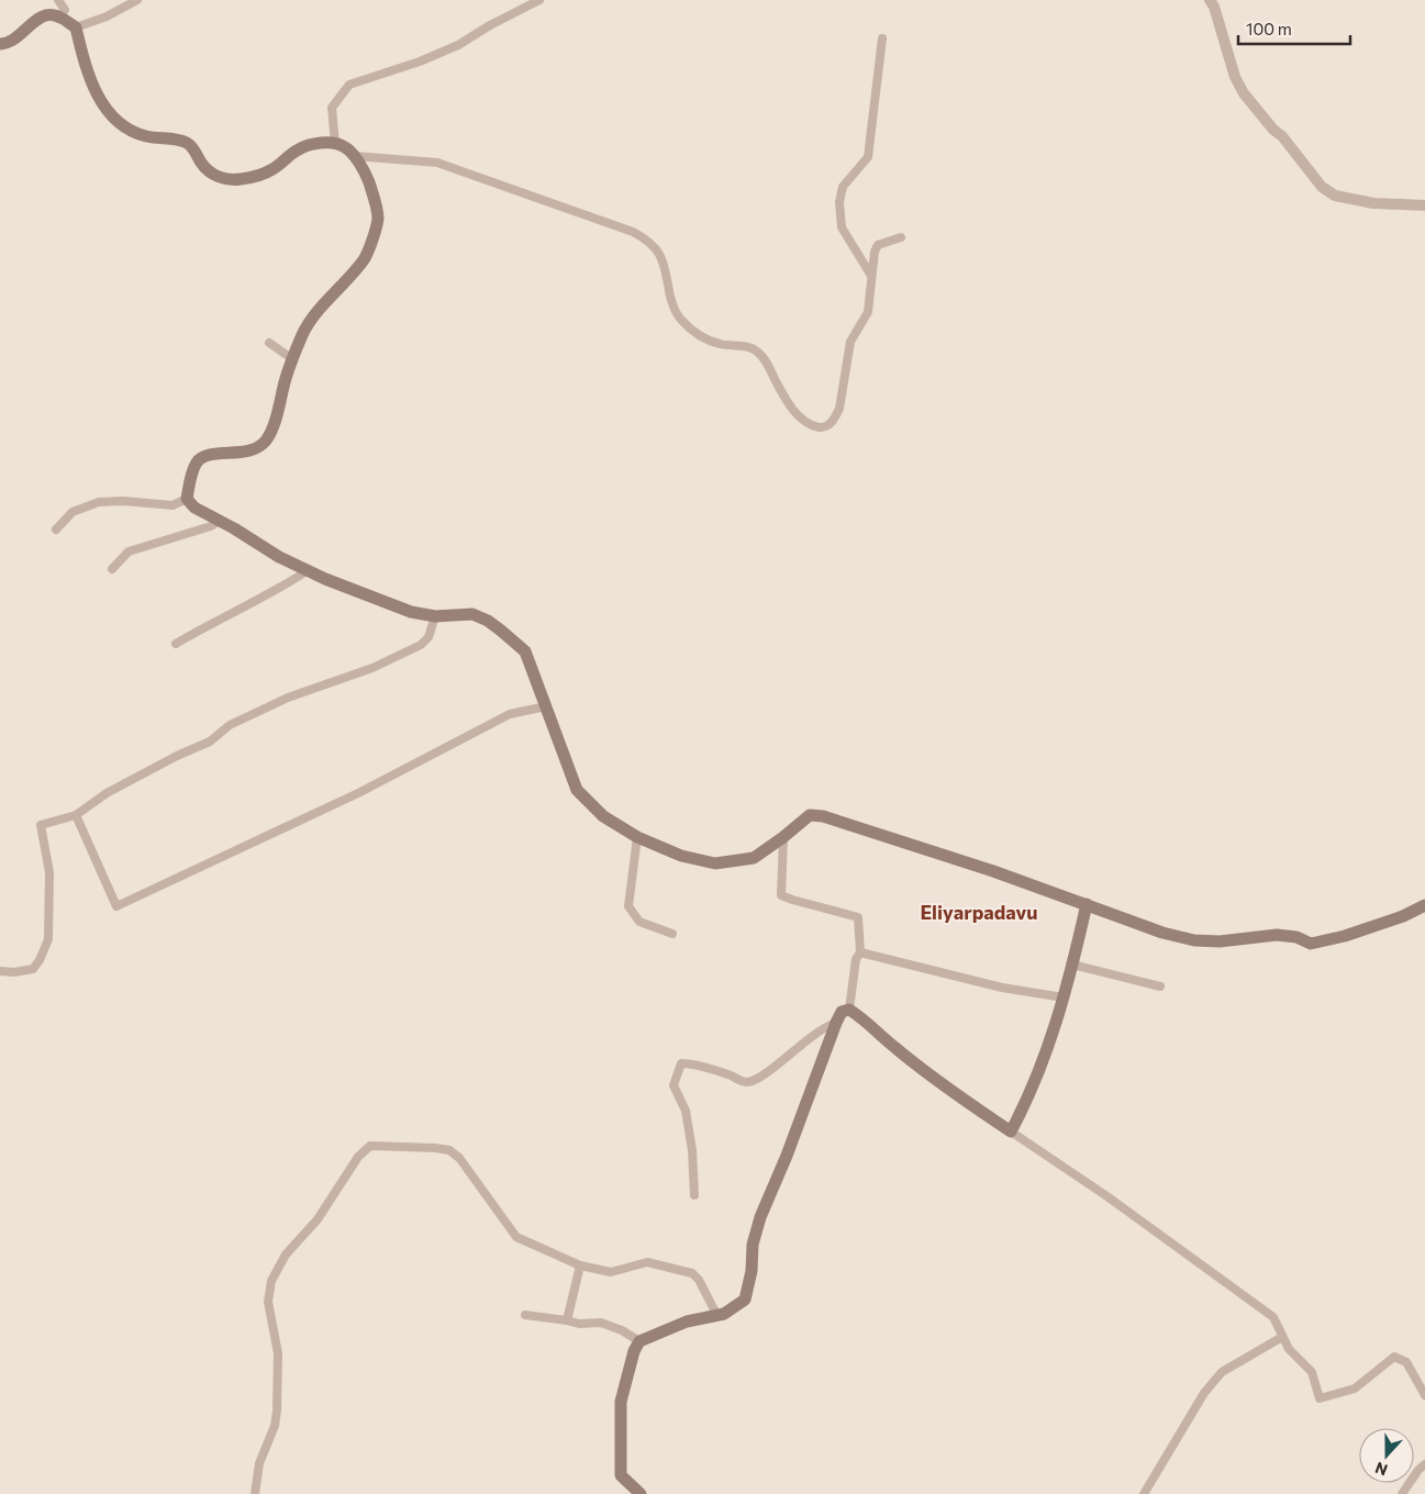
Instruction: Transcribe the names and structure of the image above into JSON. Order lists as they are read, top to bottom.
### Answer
{
  "districts": ["Eliyarpadavu"],
  "scale_bar": "100 m",
  "north": "bottom"
}
